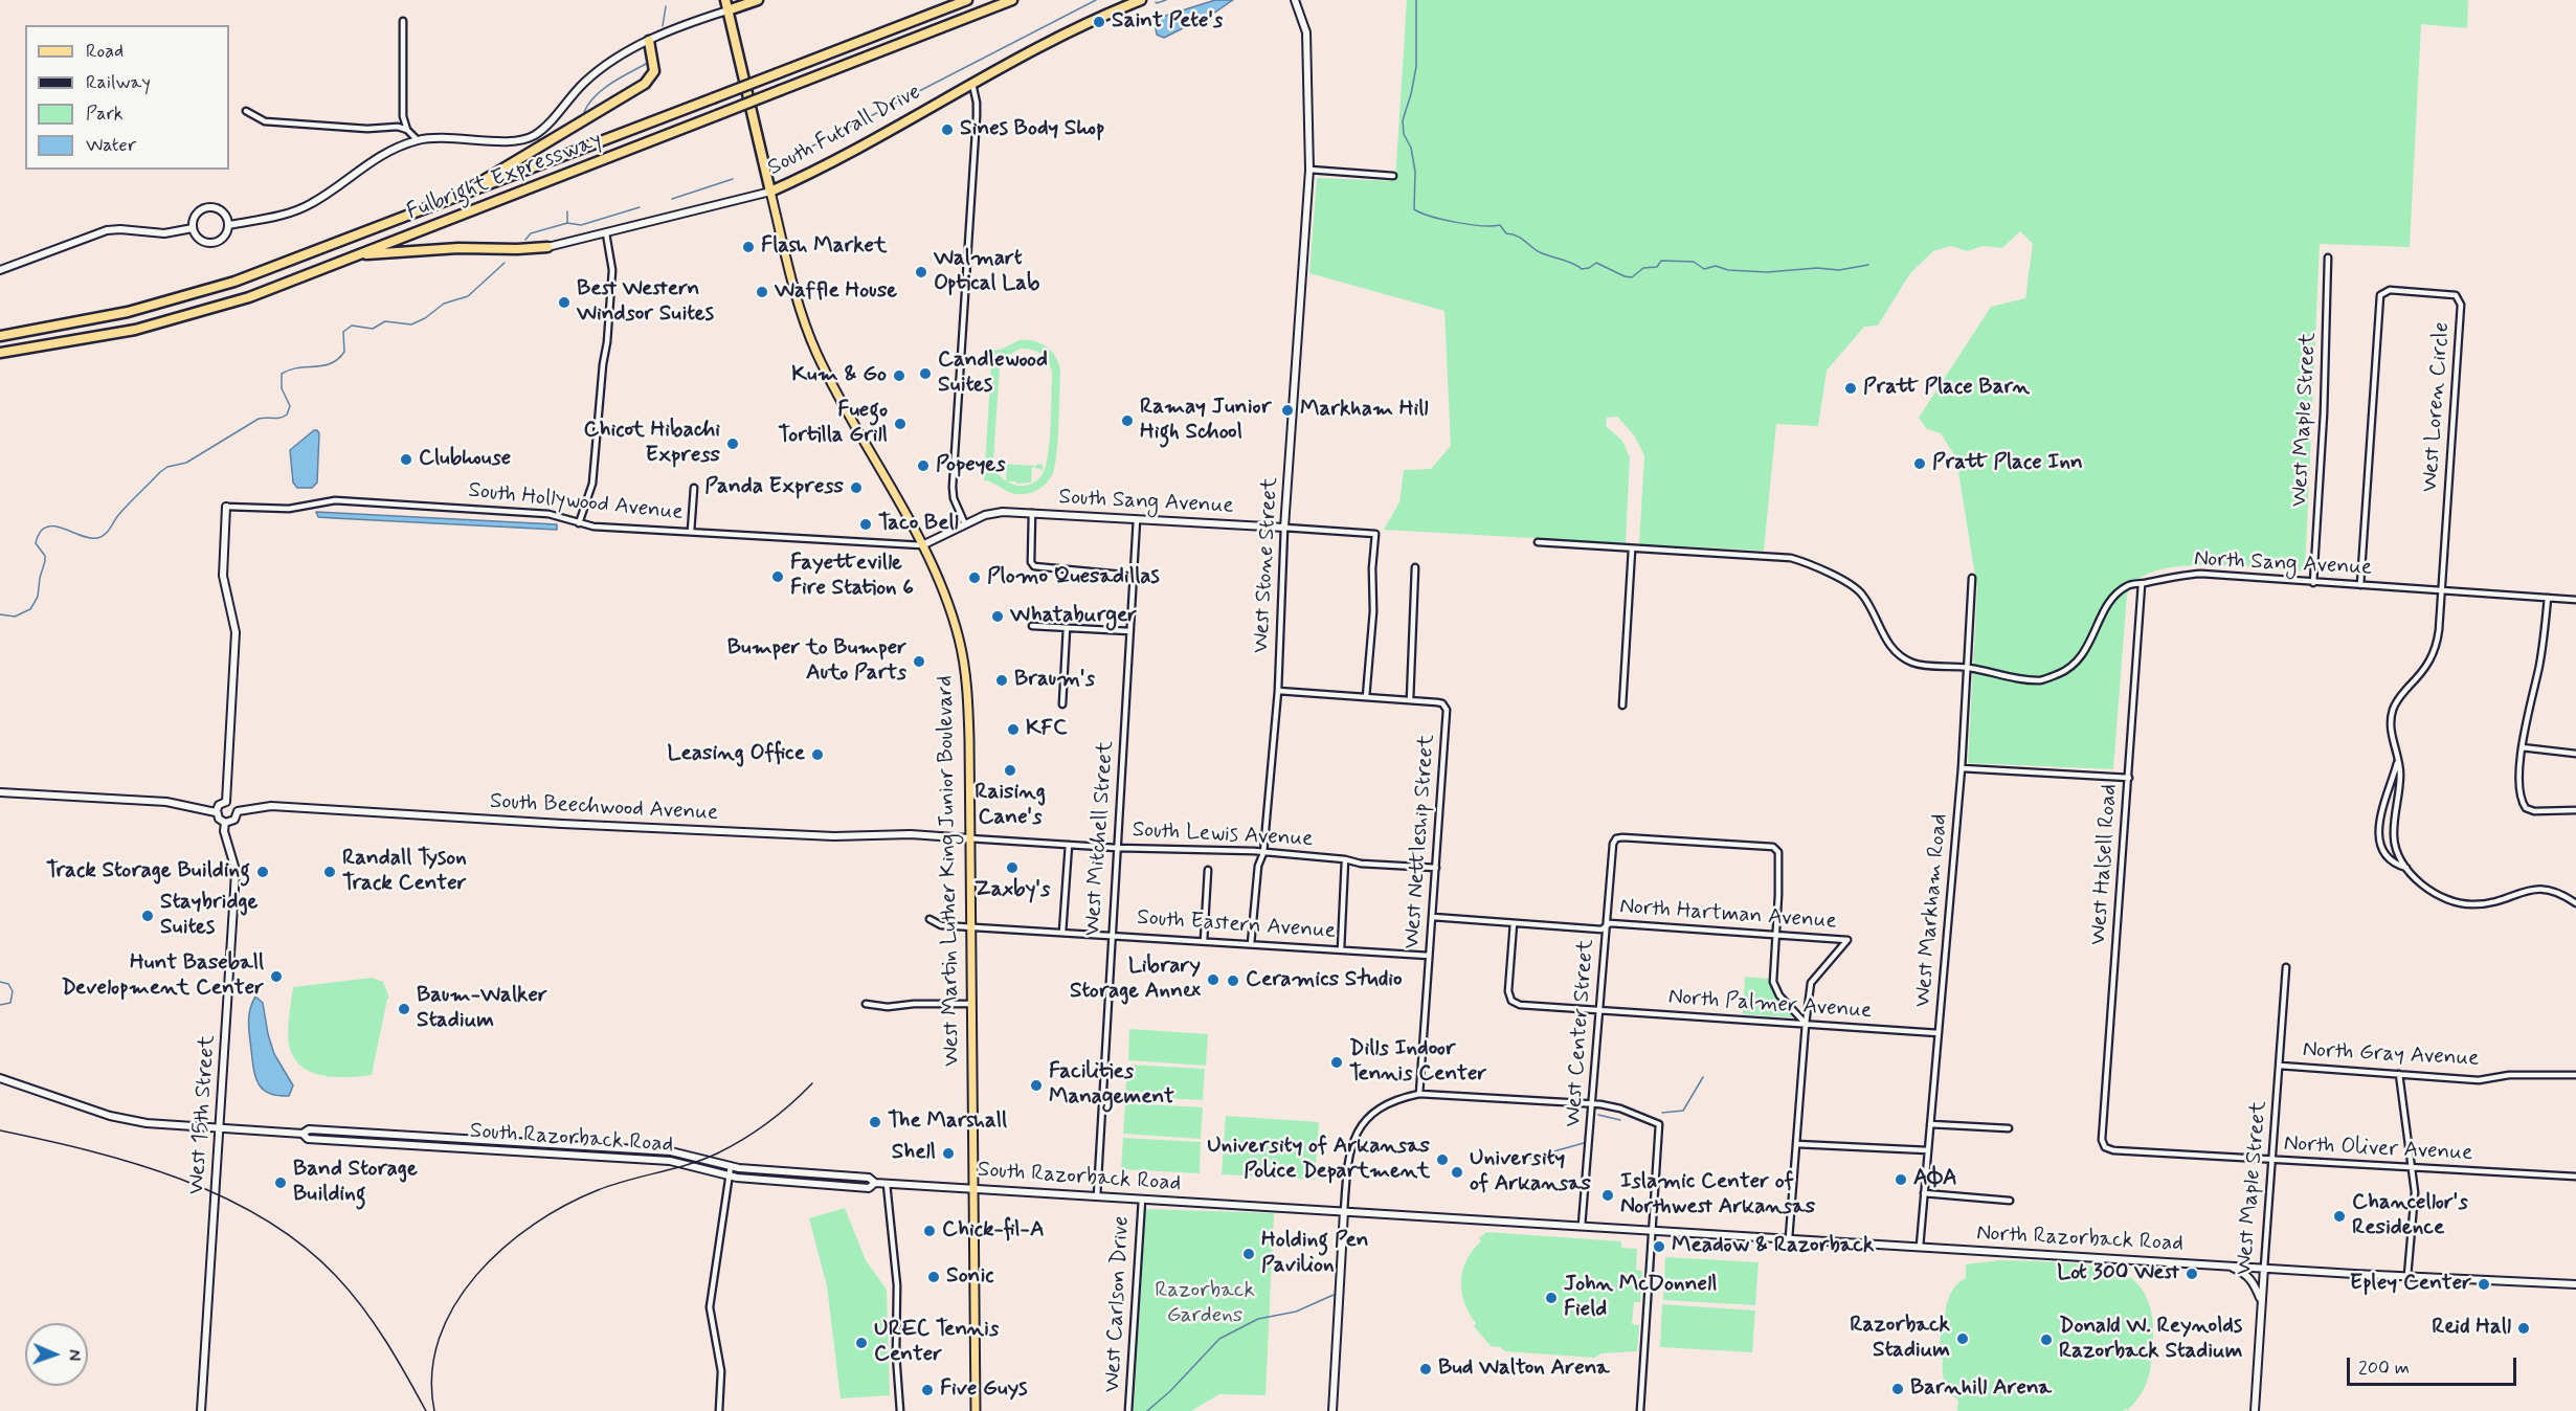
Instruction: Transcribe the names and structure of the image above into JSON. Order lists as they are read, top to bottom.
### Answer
{
  "streets": {
    "highway": ["South Futrall Drive", "Fulbright Expressway", "West Martin Luther King Junior Boulevard"],
    "street": [
      "West Loren Circle",
      "West Maple Street",
      "South Hollywood Avenue",
      "South Sang Avenue",
      "North Sang Avenue",
      "West Stone Street",
      "South Beechwood Avenue",
      "South Lewis Avenue",
      "West Mitchell Street",
      "West Nettleship Street",
      "West Halsell Road",
      "West Markham Road",
      "North Hartman Avenue",
      "South Eastern Avenue",
      "North Palmer Avenue",
      "West Center Street",
      "North Gray Avenue",
      "West 15th Street",
      "South Razorback Road",
      "North Oliver Avenue",
      "North Razorback Road",
      "West Carlson Drive"
    ]
  },
  "crossings": [
    ["South Futrall Drive", "West Martin Luther King Junior Boulevard"],
    ["West Loren Circle", "North Sang Avenue"],
    ["West Maple Street", "North Sang Avenue"],
    ["West Maple Street", "North Gray Avenue"],
    ["West Maple Street", "North Oliver Avenue"],
    ["West Maple Street", "North Razorback Road"],
    ["South Hollywood Avenue", "South Sang Avenue"],
    ["South Hollywood Avenue", "West Martin Luther King Junior Boulevard"],
    ["South Sang Avenue", "West Stone Street"],
    ["South Sang Avenue", "West Mitchell Street"],
    ["South Sang Avenue", "West Martin Luther King Junior Boulevard"],
    ["North Sang Avenue", "West Halsell Road"],
    ["North Sang Avenue", "West Markham Road"],
    ["West Stone Street", "South Lewis Avenue"],
    ["West Stone Street", "South Eastern Avenue"],
    ["South Beechwood Avenue", "South Lewis Avenue"],
    ["South Beechwood Avenue", "West Martin Luther King Junior Boulevard"],
    ["South Beechwood Avenue", "West 15th Street"],
    ["South Lewis Avenue", "West Mitchell Street"],
    ["South Lewis Avenue", "West Nettleship Street"],
    ["South Lewis Avenue", "West Martin Luther King Junior Boulevard"],
    ["West Mitchell Street", "South Eastern Avenue"],
    ["West Mitchell Street", "South Razorback Road"],
    ["West Nettleship Street", "North Hartman Avenue"],
    ["West Nettleship Street", "South Eastern Avenue"],
    ["West Halsell Road", "North Oliver Avenue"],
    ["West Martin Luther King Junior Boulevard", "South Eastern Avenue"],
    ["West Martin Luther King Junior Boulevard", "South Razorback Road"],
    ["West Markham Road", "North Palmer Avenue"],
    ["West Markham Road", "North Razorback Road"],
    ["North Hartman Avenue", "North Palmer Avenue"],
    ["North Hartman Avenue", "West Center Street"],
    ["North Palmer Avenue", "West Center Street"],
    ["West Center Street", "South Razorback Road"],
    ["West Center Street", "North Razorback Road"],
    ["West 15th Street", "South Razorback Road"],
    ["South Razorback Road", "North Razorback Road"],
    ["South Razorback Road", "West Carlson Drive"]
  ],
  "parks": ["Razorback Gardens"],
  "places": [
    "Saint Pete's",
    "Sines Body Shop",
    "Flash Market",
    "Walmart Optical Lab",
    "Waffle House",
    "Best Western Windsor Suites",
    "Candlewood Suites",
    "Kum & Go",
    "Pratt Place Barn",
    "Markham Hill",
    "Ramay Junior High School",
    "Fuego Tortilla Grill",
    "Chicot Hibachi Express",
    "Clubhouse",
    "Pratt Place Inn",
    "Popeyes",
    "Panda Express",
    "Taco Bell",
    "Fayetteville Fire Station 6",
    "Plomo Quesadillas",
    "Whataburger",
    "Bumper to Bumper Auto Parts",
    "Braum's",
    "KFC",
    "Leasing Office",
    "Raising Cane's",
    "Zaxby's",
    "Track Storage Building",
    "Randall Tyson Track Center",
    "Staybridge Suites",
    "Hunt Baseball Development Center",
    "Library Storage Annex",
    "Ceramics Studio",
    "Baum-Walker Stadium",
    "Dills Indoor Tennis Center",
    "Facilities Management",
    "The Marshall",
    "Shell",
    "University of Arkansas Police Department",
    "University of Arkansas",
    "ΑΦΑ",
    "Band Storage Building",
    "Islamic Center of Northwest Arkansas",
    "Chancellor's Residence",
    "Chick-fil-A",
    "Meadow & Razorback",
    "Holding Pen Pavilion",
    "Lot 300 West",
    "Sonic",
    "Epley Center",
    "John McDonnell Field",
    "Reid Hall",
    "Razorback Stadium",
    "Donald W. Reynolds Razorback Stadium",
    "UREC Tennis Center",
    "Bud Walton Arena",
    "Barnhill Arena",
    "Five Guys"
  ],
  "legend": [
    "Road",
    "Railway",
    "Park",
    "Water"
  ],
  "scale_bar": "200 m",
  "north": "right"
}
